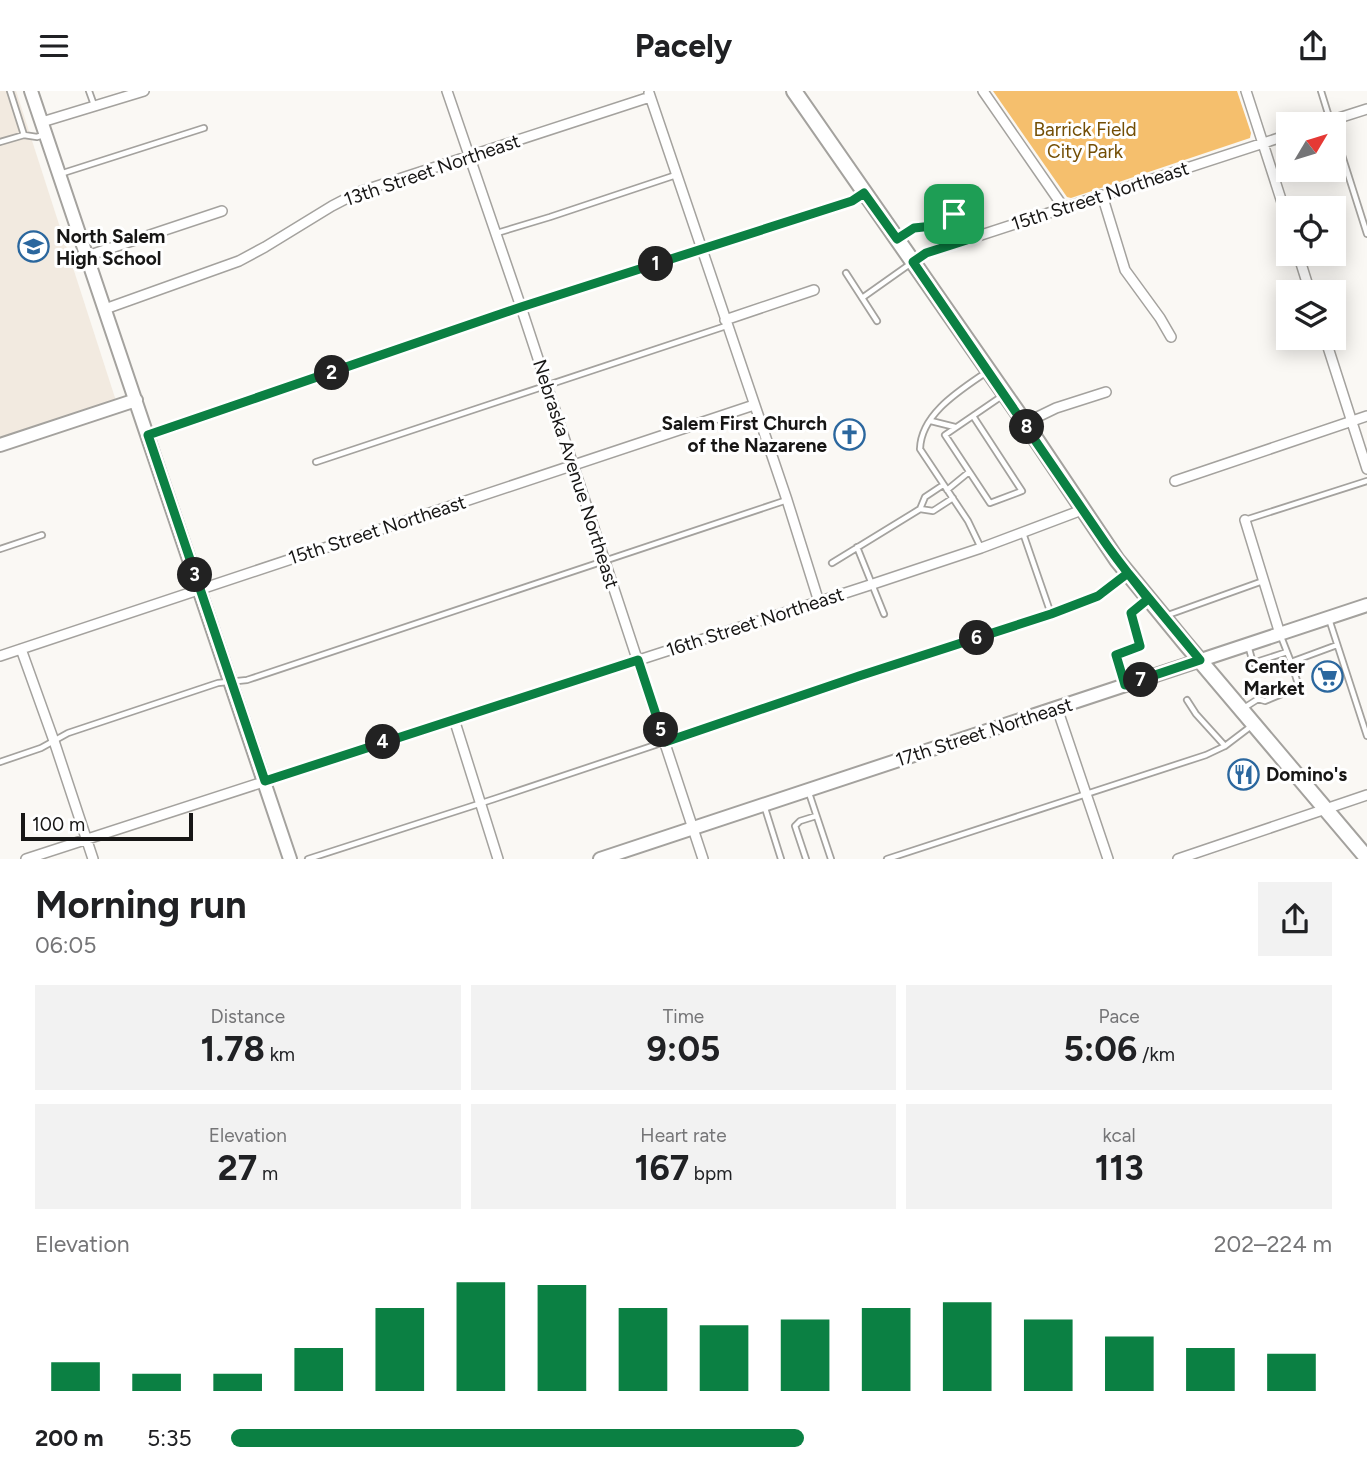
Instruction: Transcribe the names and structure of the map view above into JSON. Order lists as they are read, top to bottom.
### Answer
{
  "streets": {
    "street": [
      "13th Street Northeast",
      "15th Street Northeast",
      "Nebraska Avenue Northeast",
      "16th Street Northeast",
      "17th Street Northeast"
    ]
  },
  "crossings": [
    ["13th Street Northeast", "Nebraska Avenue Northeast"],
    ["15th Street Northeast", "Nebraska Avenue Northeast"],
    ["Nebraska Avenue Northeast", "16th Street Northeast"],
    ["Nebraska Avenue Northeast", "17th Street Northeast"]
  ],
  "parks": ["Barrick Field City Park"],
  "places": {
    "school or university": ["North Salem High School"],
    "church": ["Salem First Church of the Nazarene"],
    "supermarket": ["Center Market"],
    "restaurant": ["Domino's"]
  },
  "scale_bar": "100 m",
  "north": "top right",
  "page": {
    "header": "Pacely",
    "pins": [
      "1",
      "2",
      "8",
      "3",
      "6",
      "7",
      "5",
      "4"
    ],
    "scale": "100 m",
    "heading": ["Morning run", "06:05"],
    "stats": [
      ["Distance", "1.78 km"],
      ["Time", "9:05"],
      ["Pace", "5:06 /km"],
      ["Elevation", "27 m"],
      ["Heart rate", "167 bpm"],
      ["kcal", "113"]
    ],
    "chart": ["Elevation", "202–224 m"],
    "list": [
      {
        "name": "200 m",
        "note": "5:35"
      }
    ]
  }
}
